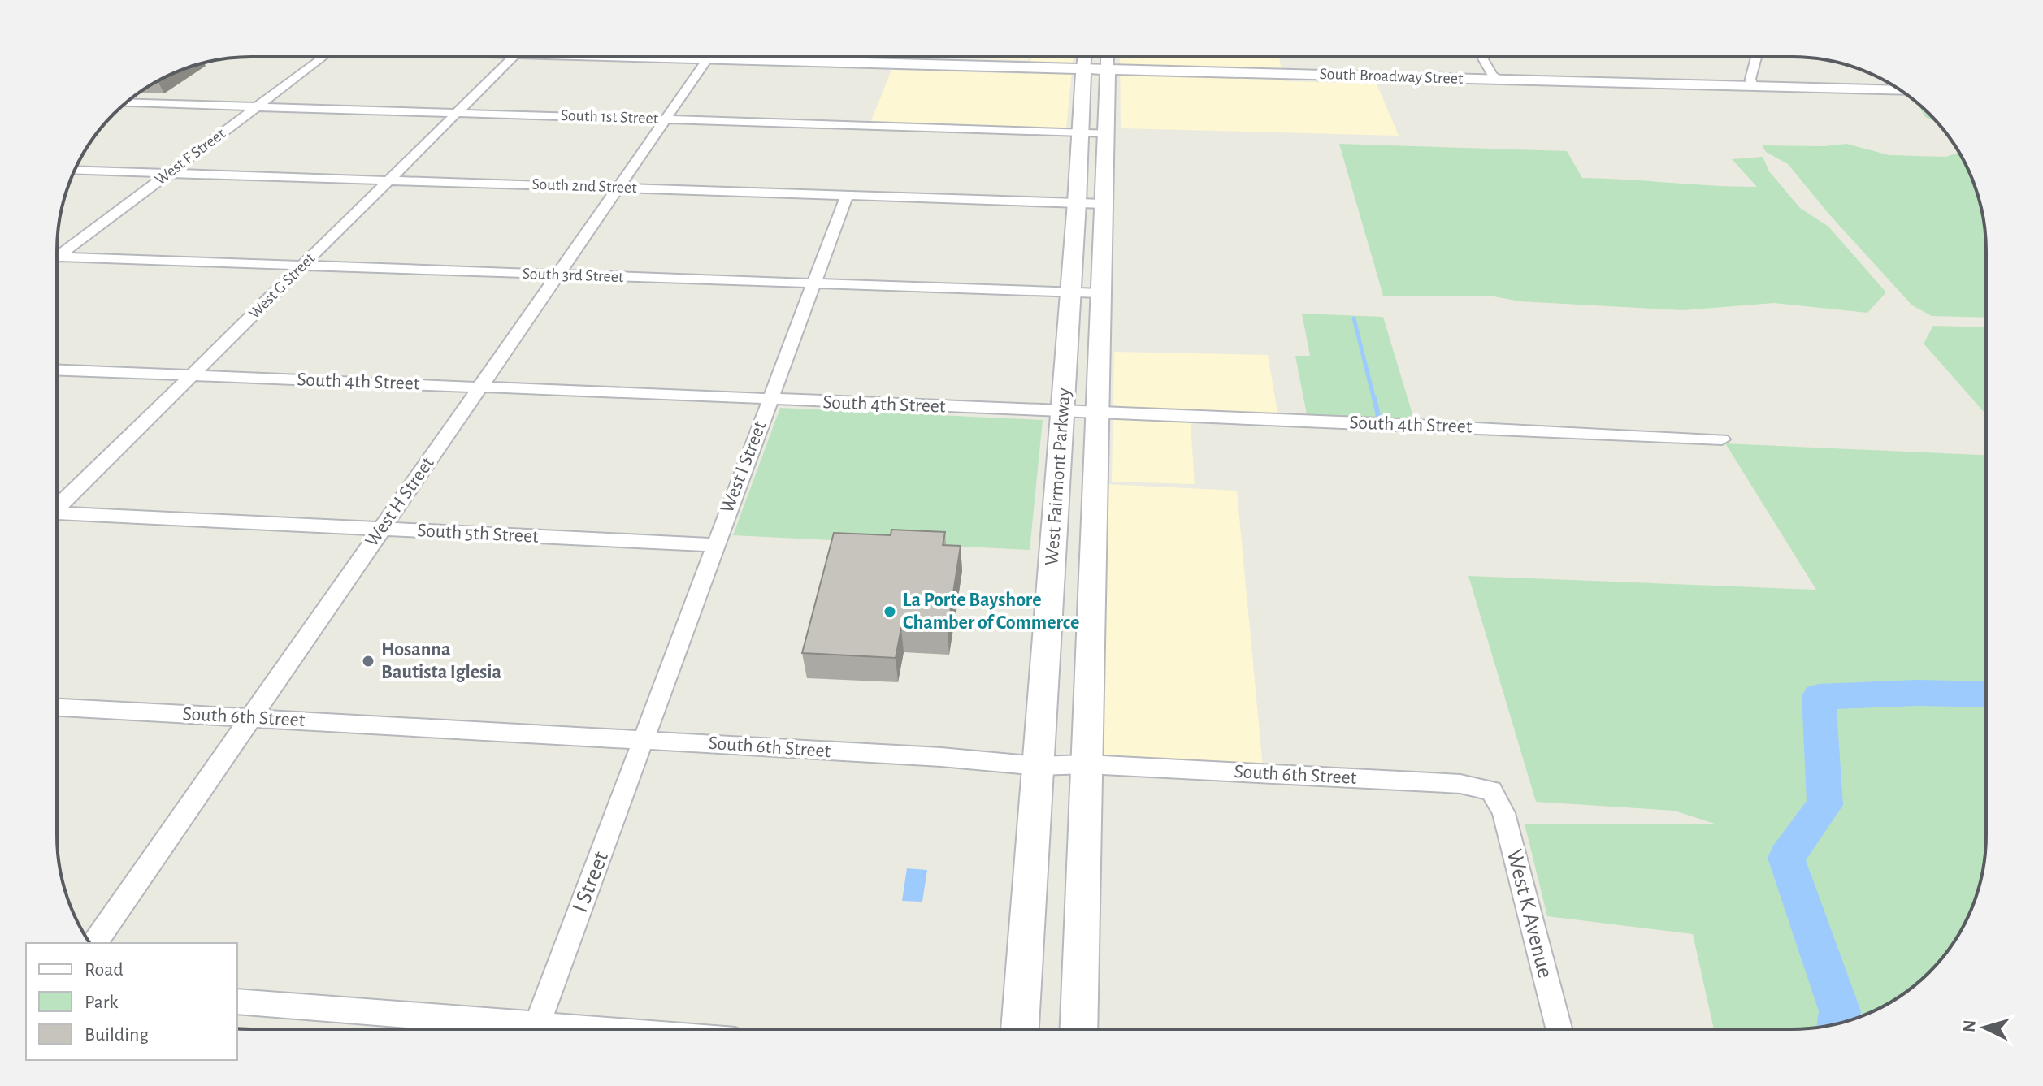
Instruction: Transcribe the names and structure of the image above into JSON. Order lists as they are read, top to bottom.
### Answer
{
  "streets": {
    "main road": ["South Broadway Street", "West Fairmont Parkway"],
    "street": [
      "South 1st Street",
      "West F Street",
      "South 2nd Street",
      "South 3rd Street",
      "West G Street",
      "South 4th Street",
      "West I Street",
      "West H Street",
      "South 5th Street",
      "South 6th Street",
      "I Street",
      "West K Avenue"
    ]
  },
  "crossings": [
    ["South Broadway Street", "West Fairmont Parkway"],
    ["South 1st Street", "West F Street"],
    ["South 1st Street", "West G Street"],
    ["South 1st Street", "West Fairmont Parkway"],
    ["South 1st Street", "West H Street"],
    ["West F Street", "South 2nd Street"],
    ["South 2nd Street", "West G Street"],
    ["South 2nd Street", "West I Street"],
    ["South 2nd Street", "West Fairmont Parkway"],
    ["South 2nd Street", "West H Street"],
    ["South 3rd Street", "West G Street"],
    ["South 3rd Street", "West I Street"],
    ["South 3rd Street", "West Fairmont Parkway"],
    ["South 3rd Street", "West H Street"],
    ["West G Street", "South 4th Street"],
    ["South 4th Street", "West I Street"],
    ["South 4th Street", "West Fairmont Parkway"],
    ["South 4th Street", "West H Street"],
    ["West I Street", "South 5th Street"],
    ["West I Street", "South 6th Street"],
    ["West I Street", "I Street"],
    ["West Fairmont Parkway", "South 6th Street"],
    ["West H Street", "South 5th Street"],
    ["West H Street", "South 6th Street"],
    ["South 6th Street", "I Street"],
    ["South 6th Street", "West K Avenue"]
  ],
  "places": ["La Porte Bayshore Chamber of Commerce", "Hosanna Bautista Iglesia"],
  "legend": ["Road", "Park", "Building"],
  "north": "left"
}
